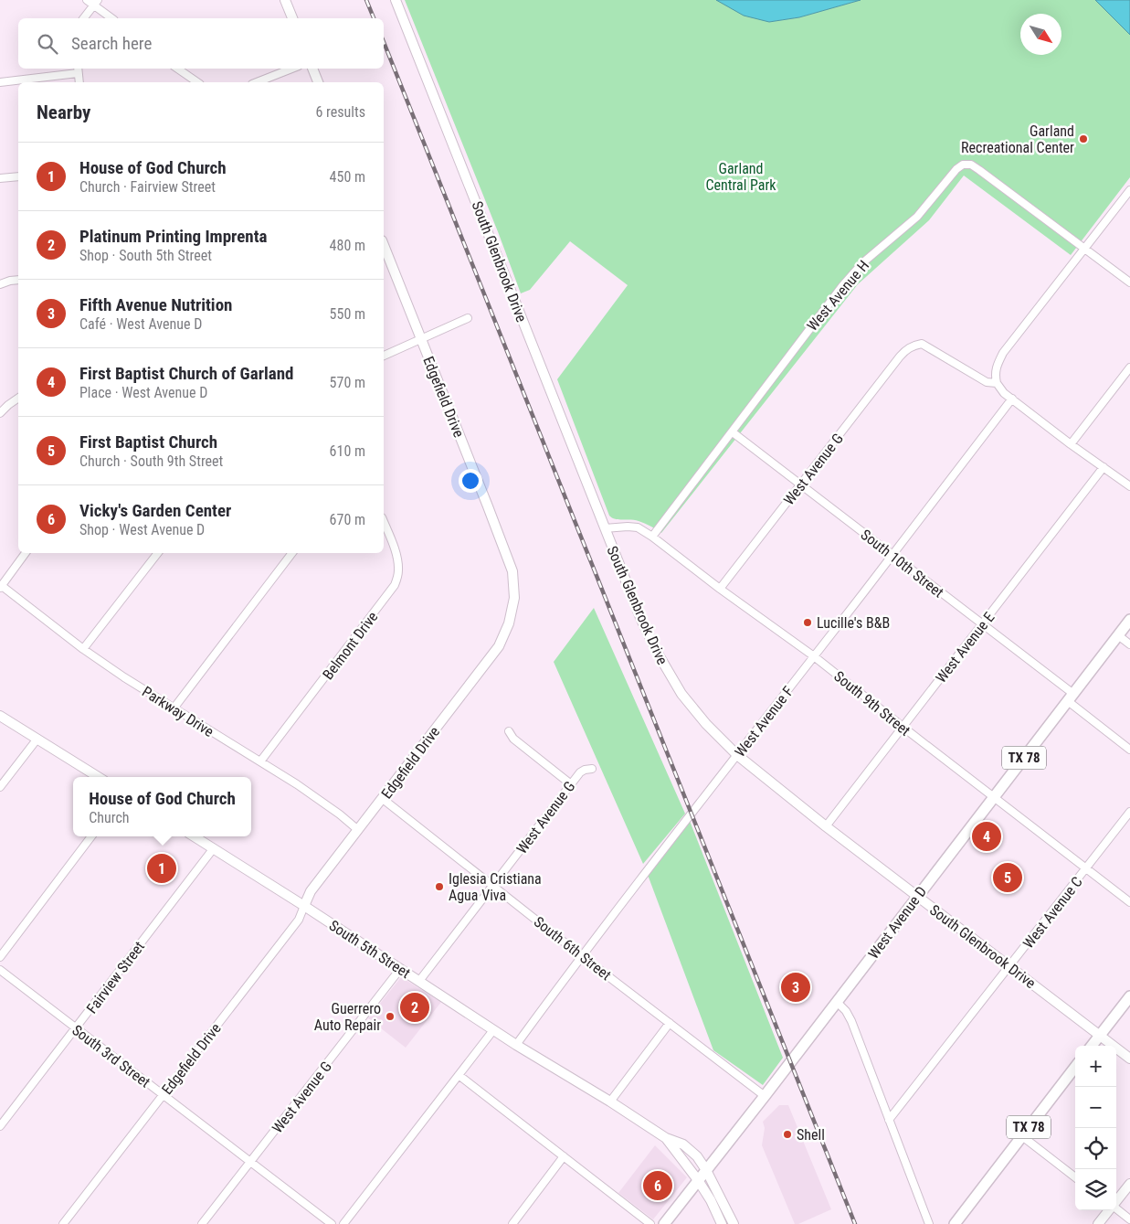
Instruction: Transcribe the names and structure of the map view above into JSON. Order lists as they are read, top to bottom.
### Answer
{
  "streets": {
    "main road": ["TX 78", "West Avenue D"],
    "street": [
      "South Glenbrook Drive",
      "West Avenue H",
      "Edgefield Drive",
      "West Avenue G",
      "South 10th Street",
      "Belmont Drive",
      "West Avenue E",
      "South 9th Street",
      "Parkway Drive",
      "West Avenue F",
      "West Avenue C",
      "South 6th Street",
      "South 5th Street",
      "Fairview Street",
      "South 3rd Street"
    ]
  },
  "crossings": [
    ["South Glenbrook Drive", "West Avenue E"],
    ["South Glenbrook Drive", "South 9th Street"],
    ["South Glenbrook Drive", "West Avenue F"],
    ["South Glenbrook Drive", "West Avenue C"],
    ["South Glenbrook Drive", "West Avenue D"],
    ["West Avenue H", "South 10th Street"],
    ["West Avenue H", "South 9th Street"],
    ["Edgefield Drive", "Parkway Drive"],
    ["Edgefield Drive", "South 6th Street"],
    ["Edgefield Drive", "South 5th Street"],
    ["Edgefield Drive", "South 3rd Street"],
    ["West Avenue G", "South 10th Street"],
    ["West Avenue G", "South 9th Street"],
    ["West Avenue G", "South 6th Street"],
    ["West Avenue G", "South 5th Street"],
    ["West Avenue G", "South 3rd Street"],
    ["South 10th Street", "West Avenue E"],
    ["South 10th Street", "West Avenue F"],
    ["South 10th Street", "West Avenue D"],
    ["Belmont Drive", "Parkway Drive"],
    ["West Avenue E", "South 9th Street"],
    ["South 9th Street", "West Avenue F"],
    ["South 9th Street", "West Avenue C"],
    ["South 9th Street", "West Avenue D"],
    ["West Avenue F", "South 6th Street"],
    ["West Avenue F", "South 5th Street"],
    ["West Avenue D", "South 6th Street"],
    ["West Avenue D", "South 5th Street"],
    ["South 5th Street", "Fairview Street"],
    ["Fairview Street", "South 3rd Street"]
  ],
  "parks": ["Garland Central Park"],
  "places": [
    "Garland Recreational Center",
    "Lucille's B&B",
    "Iglesia Cristiana Agua Viva",
    "Guerrero Auto Repair",
    "Shell"
  ],
  "north": "bottom right",
  "page": {
    "search": "Search here",
    "heading": ["Nearby", "6 results"],
    "list": [
      {
        "mark": "1",
        "name": "House of God Church",
        "note": "Church · Fairview Street",
        "value": "450 m"
      },
      {
        "mark": "2",
        "name": "Platinum Printing Imprenta",
        "note": "Shop · South 5th Street",
        "value": "480 m"
      },
      {
        "mark": "3",
        "name": "Fifth Avenue Nutrition",
        "note": "Café · West Avenue D",
        "value": "550 m"
      },
      {
        "mark": "4",
        "name": "First Baptist Church of Garland",
        "note": "Place · West Avenue D",
        "value": "570 m"
      },
      {
        "mark": "5",
        "name": "First Baptist Church",
        "note": "Church · South 9th Street",
        "value": "610 m"
      },
      {
        "mark": "6",
        "name": "Vicky's Garden Center",
        "note": "Shop · West Avenue D",
        "value": "670 m"
      }
    ],
    "popup": ["House of God Church", "Church"],
    "pins": [
      "4",
      "1",
      "5",
      "3",
      "2",
      "6"
    ],
    "map_buttons": ["+", "−"]
  }
}
